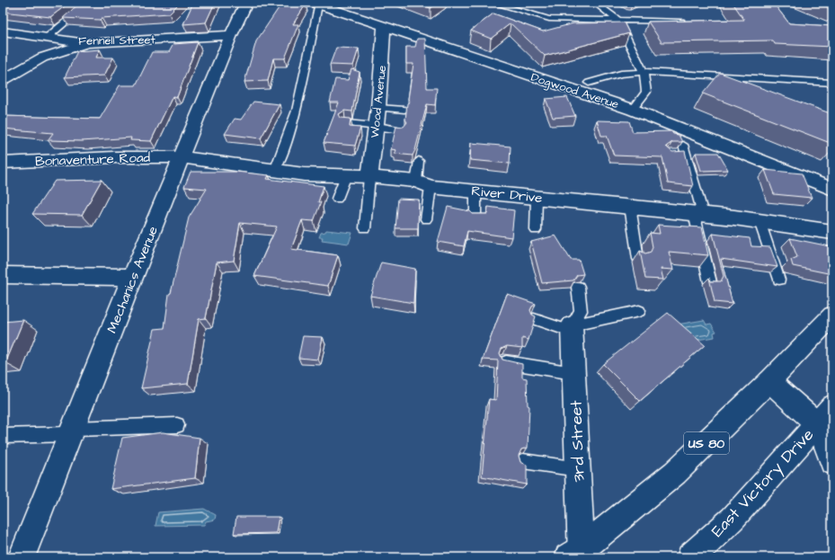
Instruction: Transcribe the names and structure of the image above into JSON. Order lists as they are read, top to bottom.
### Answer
{
  "streets": {
    "street": [
      "Fennell Street",
      "Dogwood Avenue",
      "Wood Avenue",
      "Bonaventure Road",
      "River Drive",
      "Mechanics Avenue",
      "3rd Street",
      "US 80",
      "East Victory Drive"
    ]
  },
  "crossings": [
    ["Fennell Street", "Mechanics Avenue"],
    ["Dogwood Avenue", "Wood Avenue"],
    ["Wood Avenue", "River Drive"],
    ["Bonaventure Road", "River Drive"],
    ["Bonaventure Road", "Mechanics Avenue"],
    ["River Drive", "Mechanics Avenue"],
    ["3rd Street", "US 80"]
  ]
}
